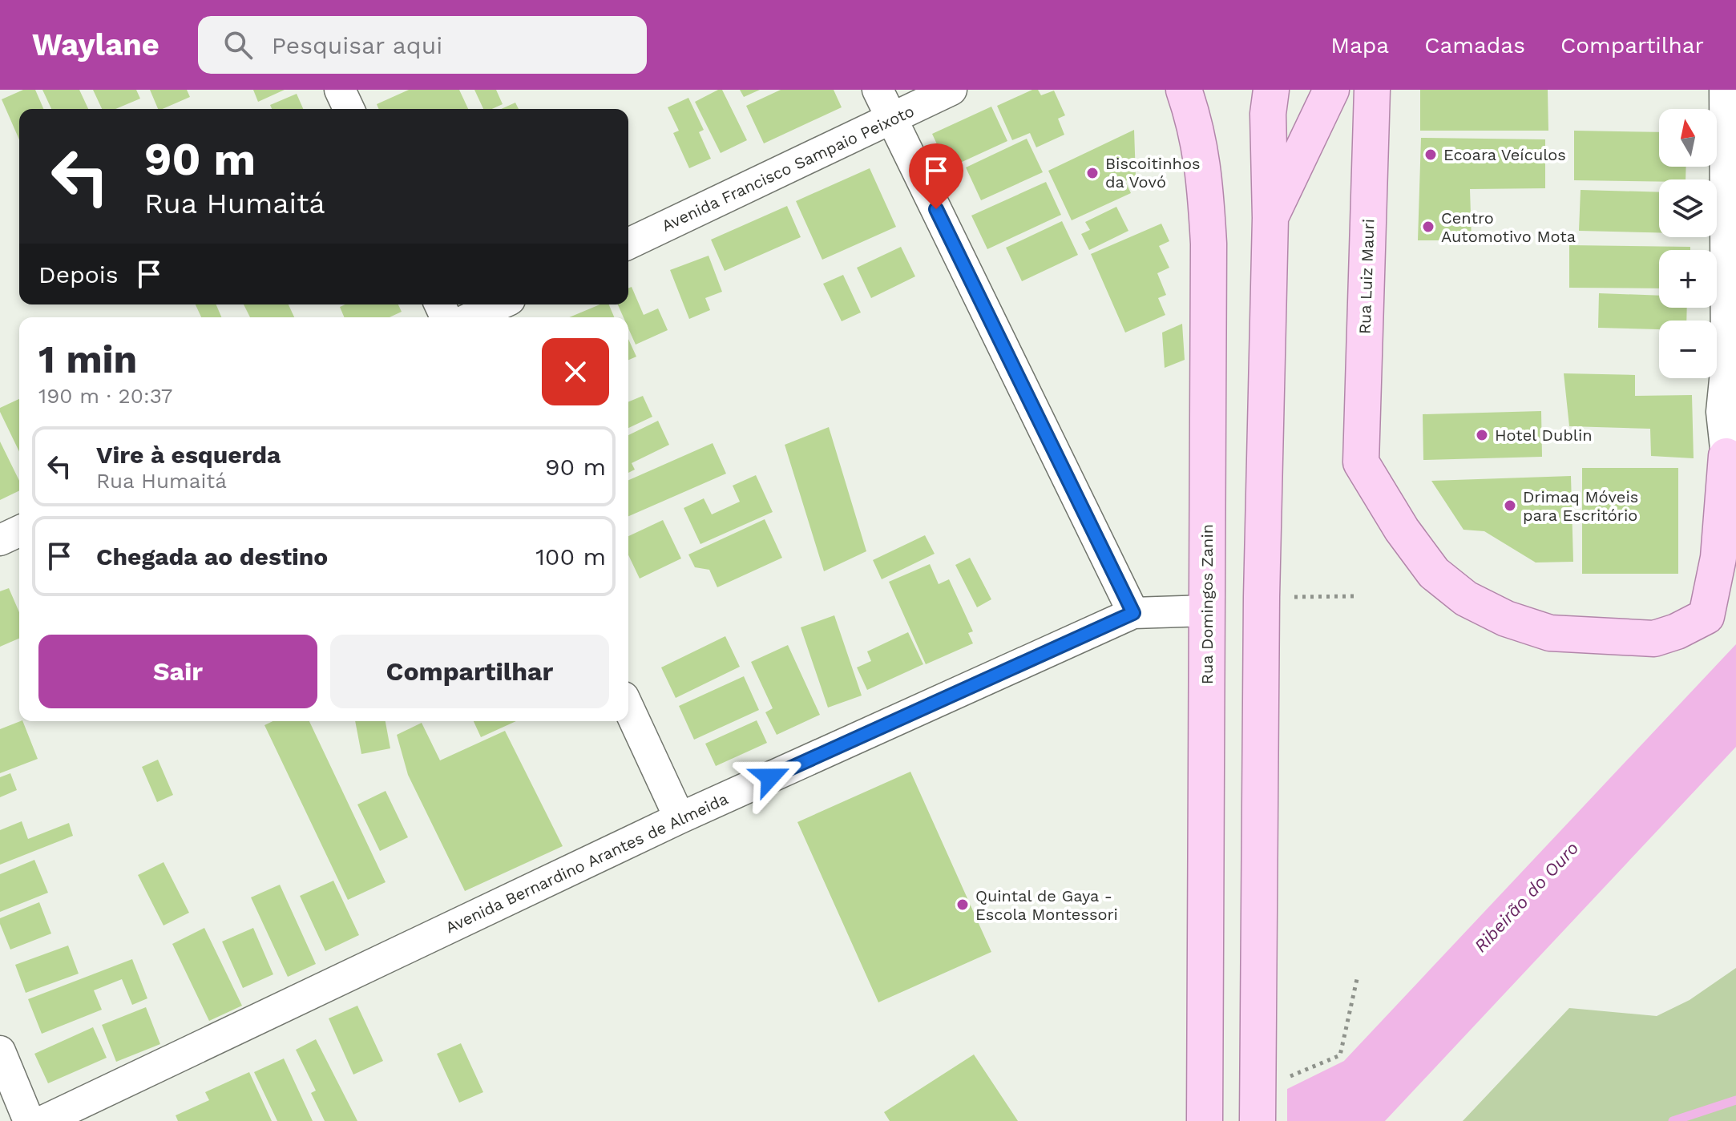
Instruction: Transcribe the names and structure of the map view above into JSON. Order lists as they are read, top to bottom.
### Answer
{
  "streets": {
    "main road": ["Rua Luiz Mauri", "Rua Domingos Zanin"],
    "street": ["Avenida Francisco Sampaio Peixoto", "Avenida Bernardino Arantes de Almeida"]
  },
  "water": ["Ribeirão do Ouro"],
  "places": [
    "Ecoara Veículos",
    "Biscoitinhos da Vovó",
    "Centro Automotivo Mota",
    "Hotel Dublin",
    "Drimaq Móveis para Escritório",
    "Quintal de Gaya - Escola Montessori"
  ],
  "north": "top",
  "page": {
    "header": "Waylane",
    "search": "Pesquisar aqui",
    "nav": ["Mapa", "Camadas", "Compartilhar"],
    "map_buttons": ["+", "−"],
    "turn": ["90 m", "Rua Humaitá"],
    "then": "Depois",
    "heading": ["1 min", "190 m · 20:37"],
    "list": [
      {
        "name": "Vire à esquerda",
        "note": "Rua Humaitá",
        "value": "90 m"
      },
      {
        "name": "Chegada ao destino",
        "value": "100 m"
      }
    ],
    "buttons": ["Sair", "Compartilhar"]
  }
}
